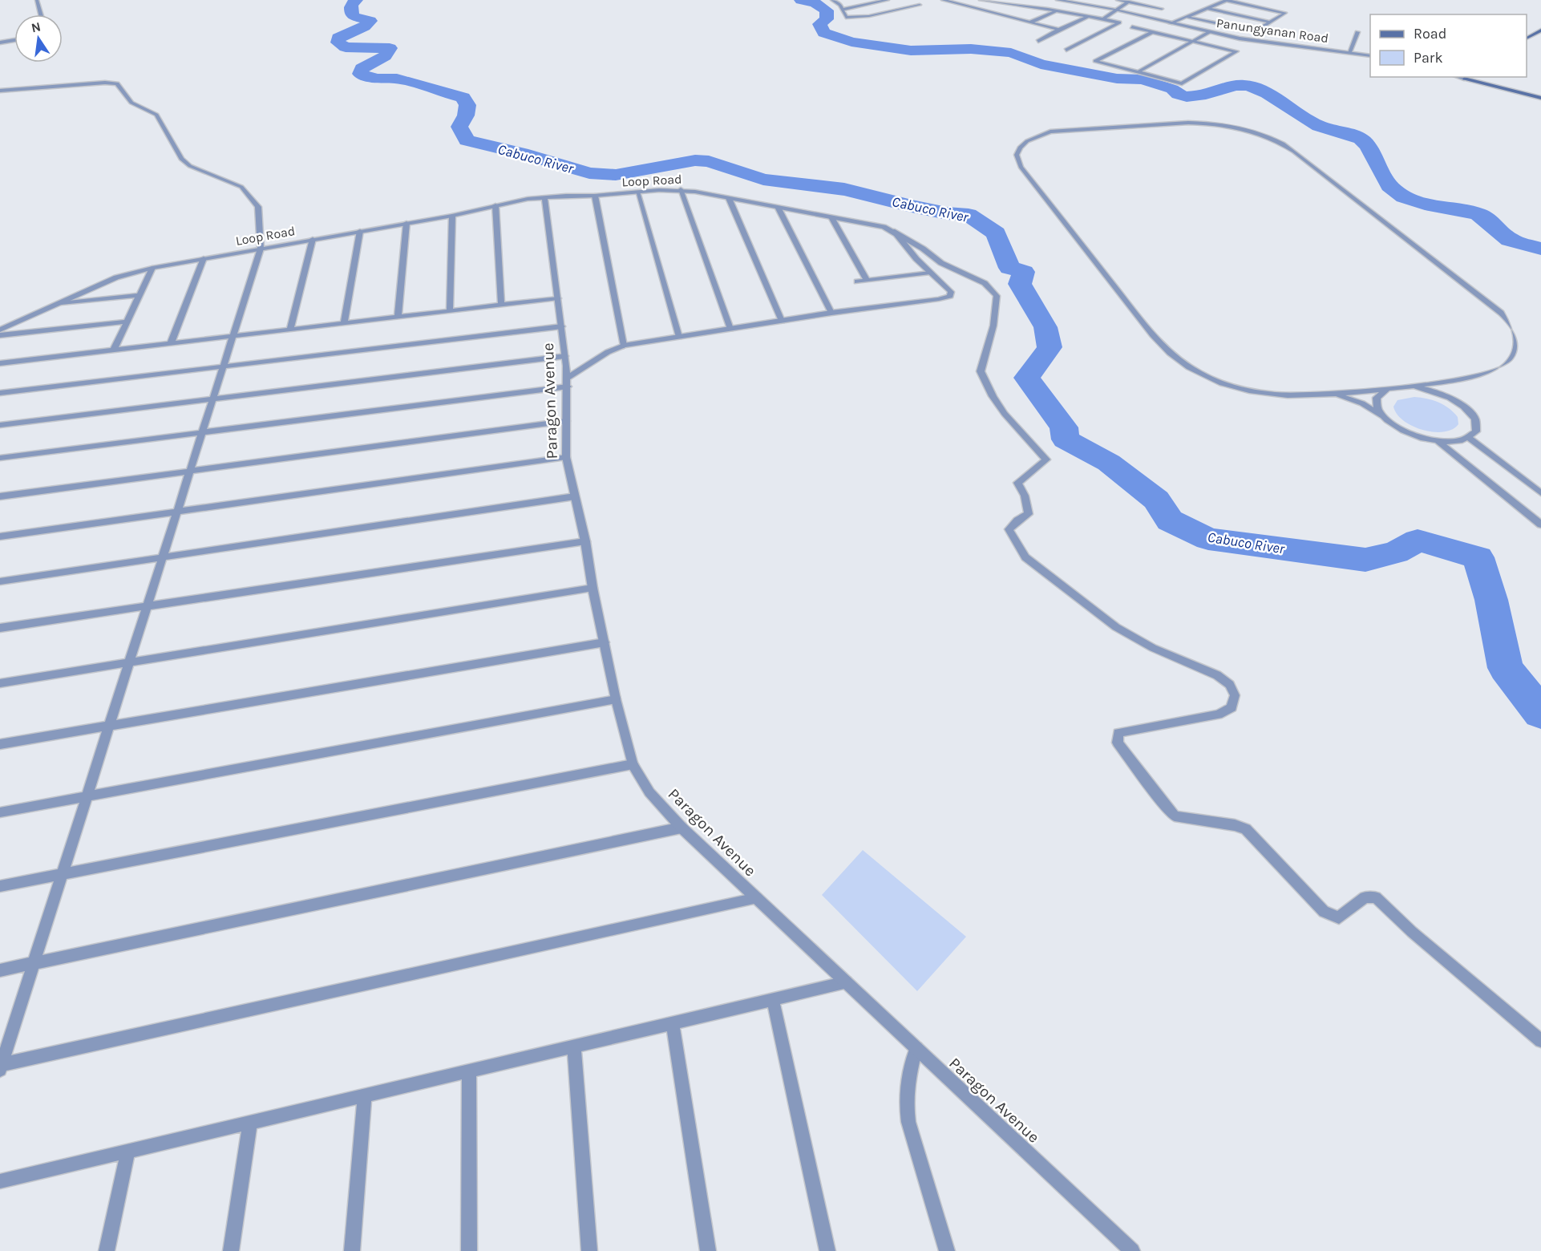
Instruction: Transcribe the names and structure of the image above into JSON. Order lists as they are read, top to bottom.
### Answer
{
  "streets": {
    "street": ["Panungyanan Road", "Loop Road", "Paragon Avenue"]
  },
  "crossings": [
    ["Loop Road", "Paragon Avenue"]
  ],
  "water": ["Cabuco River"],
  "legend": ["Road", "Park"],
  "north": "top"
}
